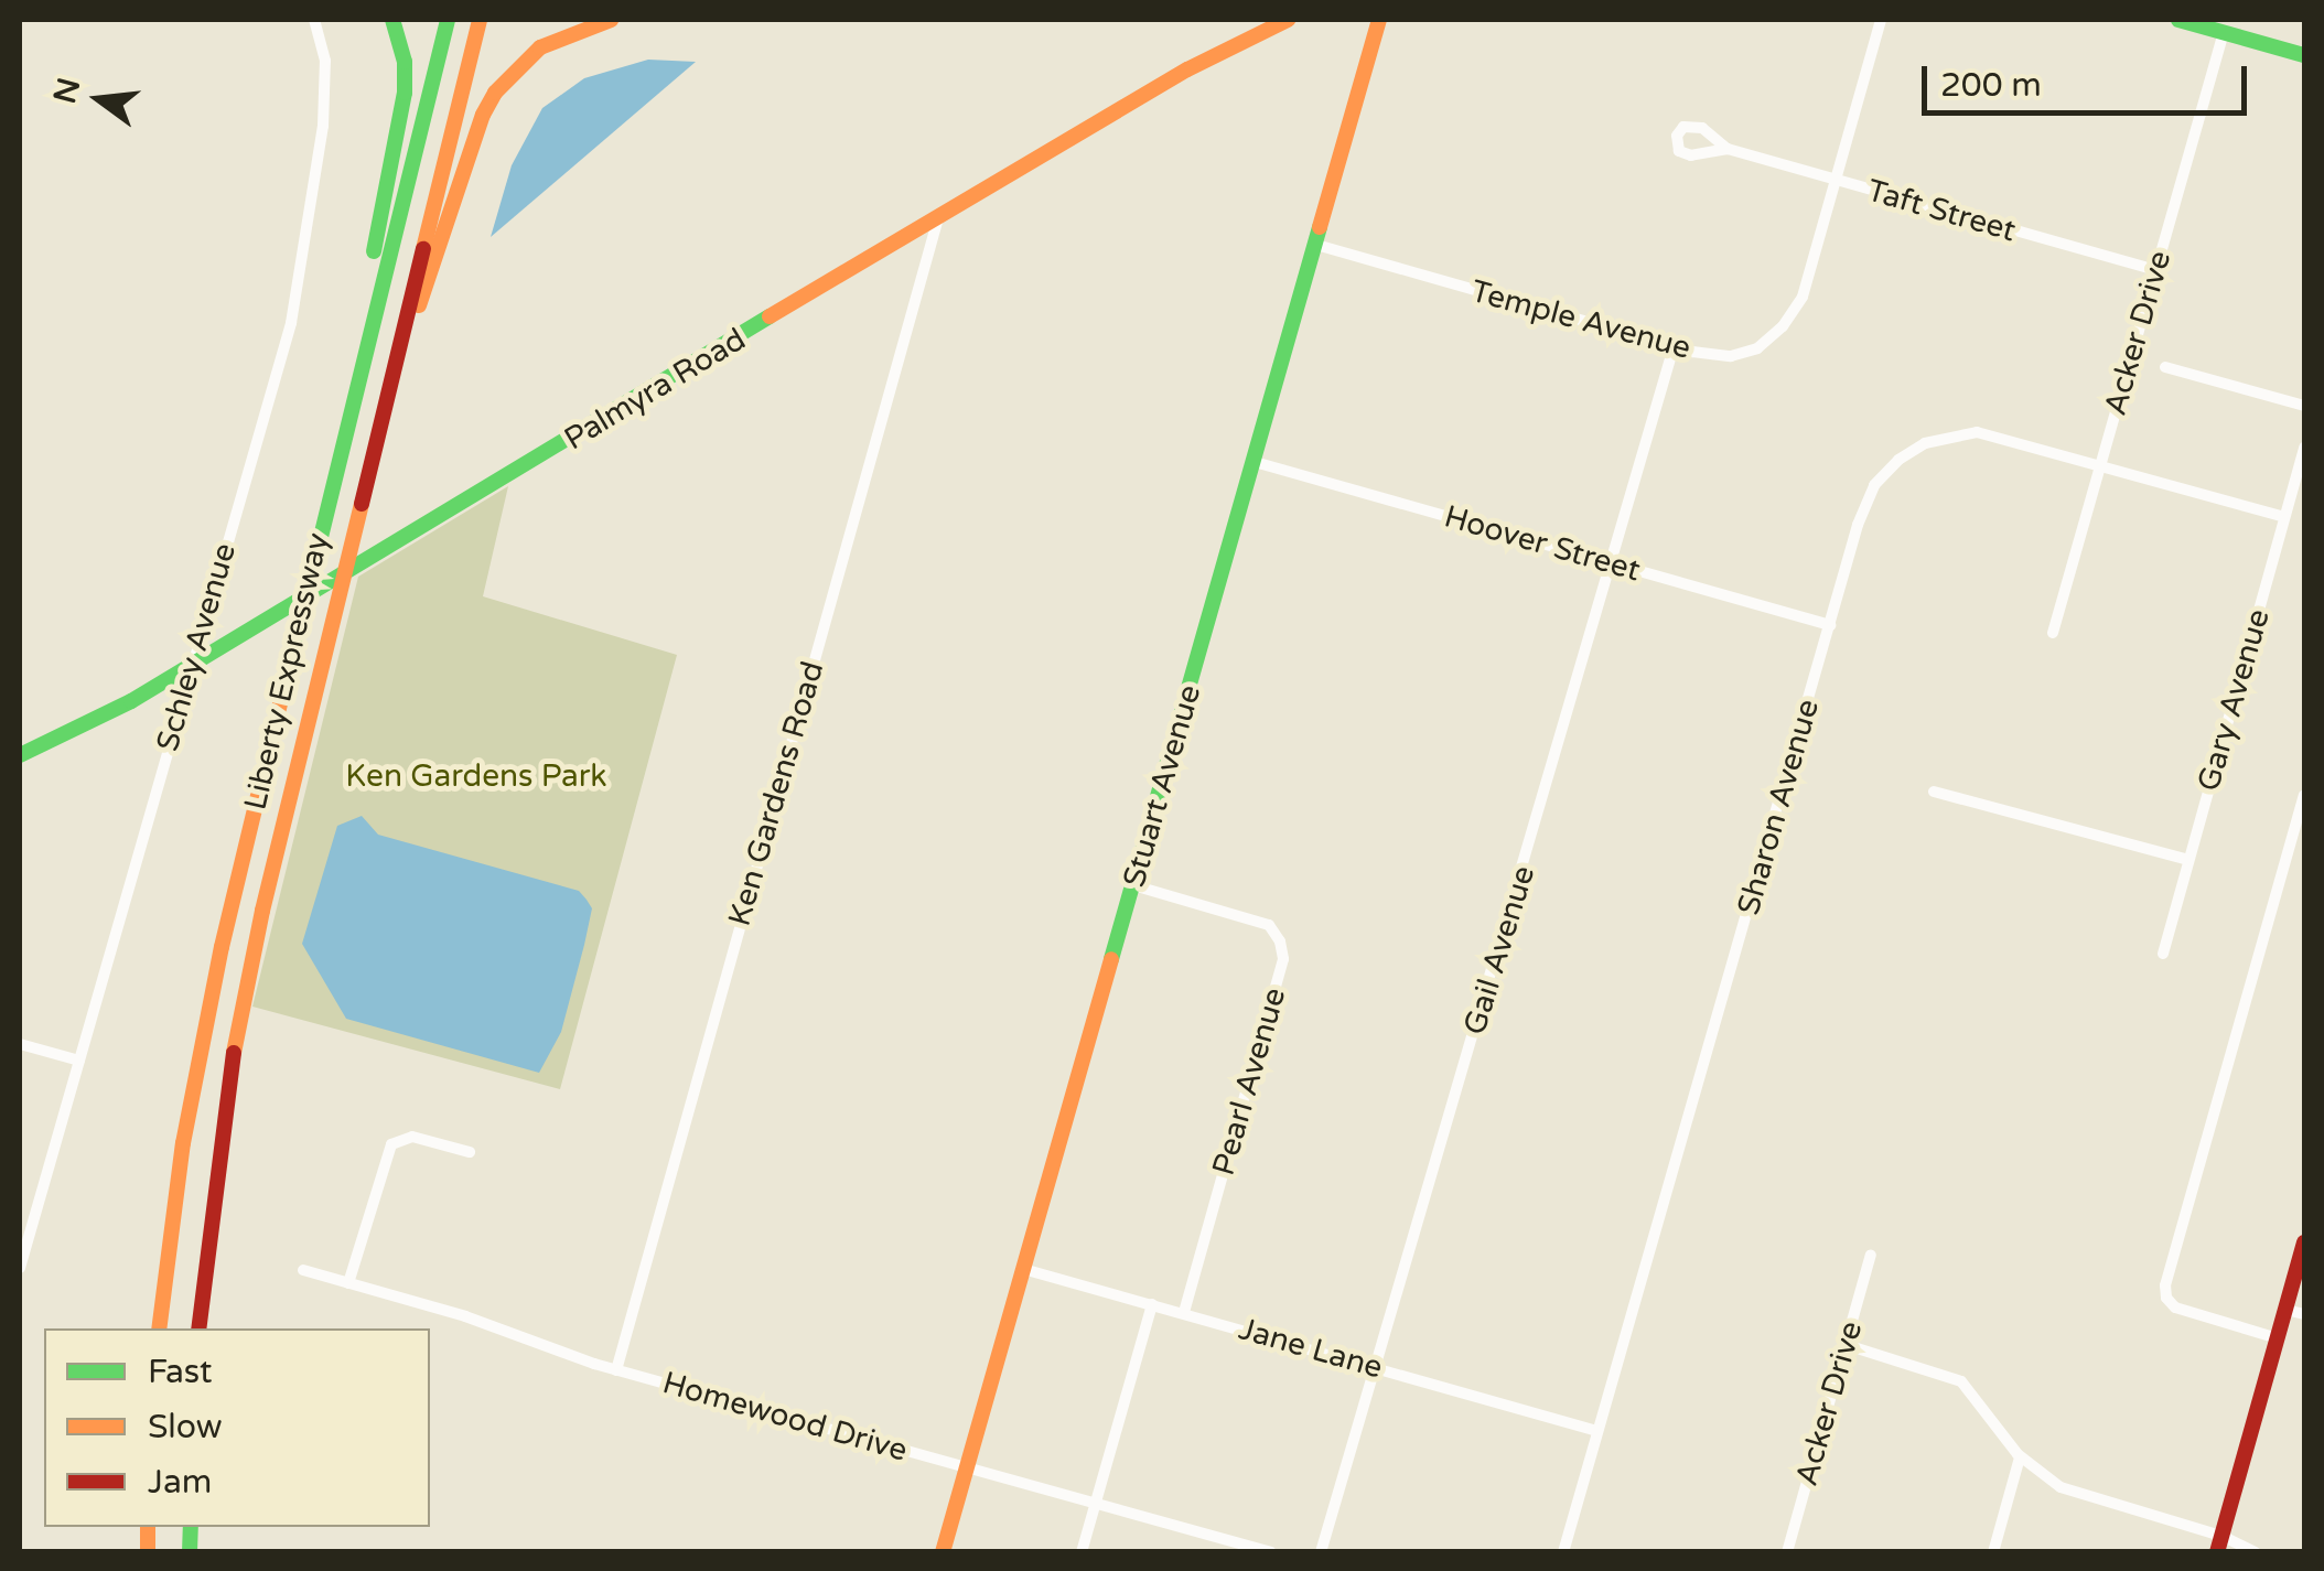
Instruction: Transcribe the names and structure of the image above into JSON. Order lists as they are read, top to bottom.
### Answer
{
  "streets": {
    "main road": ["Palmyra Road", "Liberty Expressway", "Stuart Avenue"],
    "street": [
      "Taft Street",
      "Temple Avenue",
      "Acker Drive",
      "Hoover Street",
      "Schley Avenue",
      "Gary Avenue",
      "Ken Gardens Road",
      "Sharon Avenue",
      "Gail Avenue",
      "Pearl Avenue",
      "Jane Lane",
      "Homewood Drive"
    ]
  },
  "crossings": [
    ["Taft Street", "Temple Avenue"],
    ["Taft Street", "Acker Drive"],
    ["Temple Avenue", "Stuart Avenue"],
    ["Temple Avenue", "Gail Avenue"],
    ["Acker Drive", "Sharon Avenue"],
    ["Palmyra Road", "Schley Avenue"],
    ["Palmyra Road", "Ken Gardens Road"],
    ["Hoover Street", "Stuart Avenue"],
    ["Hoover Street", "Sharon Avenue"],
    ["Hoover Street", "Gail Avenue"],
    ["Gary Avenue", "Sharon Avenue"],
    ["Stuart Avenue", "Pearl Avenue"],
    ["Stuart Avenue", "Jane Lane"],
    ["Stuart Avenue", "Homewood Drive"],
    ["Ken Gardens Road", "Homewood Drive"],
    ["Sharon Avenue", "Jane Lane"],
    ["Gail Avenue", "Jane Lane"],
    ["Pearl Avenue", "Jane Lane"]
  ],
  "parks": ["Ken Gardens Park"],
  "legend": ["Fast", "Slow", "Jam"],
  "scale_bar": "200 m",
  "north": "left"
}
